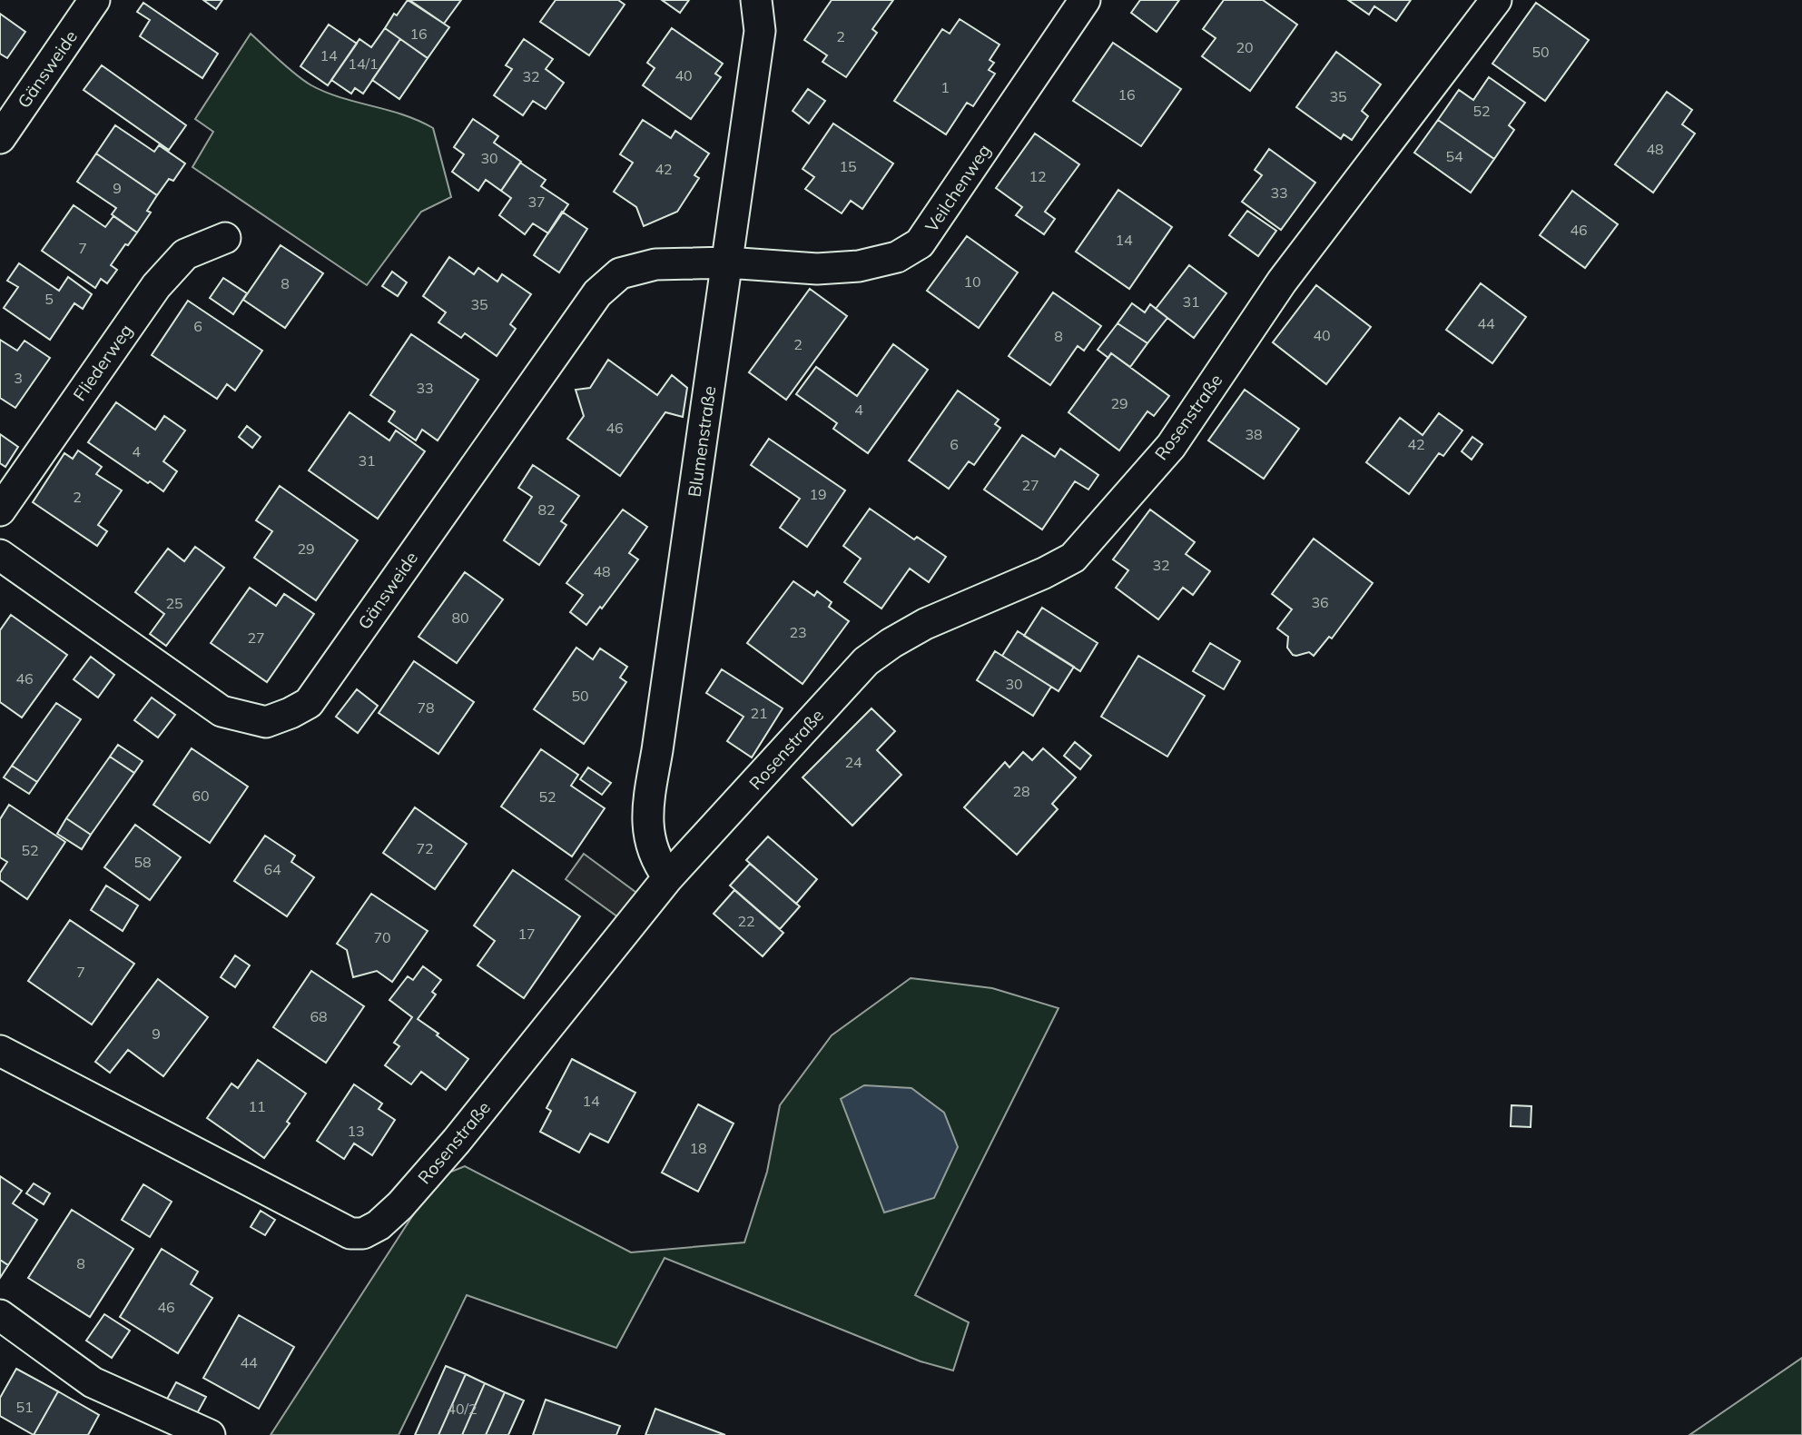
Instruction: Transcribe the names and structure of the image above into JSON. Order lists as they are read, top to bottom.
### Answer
{
  "streets": {
    "street": [
      "Gänsweide",
      "Veilchenweg",
      "Fliederweg",
      "Rosenstraße",
      "Blumenstraße"
    ]
  },
  "crossings": [
    ["Gänsweide", "Veilchenweg"],
    ["Gänsweide", "Blumenstraße"],
    ["Veilchenweg", "Blumenstraße"],
    ["Rosenstraße", "Blumenstraße"]
  ],
  "house_numbers": [
    "16",
    "2",
    "20",
    "50",
    "14",
    "14/1",
    "40",
    "32",
    "1",
    "16",
    "35",
    "52",
    "48",
    "54",
    "30",
    "15",
    "42",
    "12",
    "9",
    "33",
    "37",
    "46",
    "14",
    "7",
    "10",
    "8",
    "5",
    "31",
    "35",
    "44",
    "6",
    "40",
    "8",
    "2",
    "3",
    "33",
    "29",
    "4",
    "46",
    "38",
    "6",
    "42",
    "4",
    "31",
    "27",
    "19",
    "2",
    "82",
    "29",
    "32",
    "48",
    "36",
    "25",
    "80",
    "23",
    "27",
    "46",
    "30",
    "50",
    "78",
    "21",
    "24",
    "28",
    "60",
    "52",
    "72",
    "52",
    "58",
    "64",
    "22",
    "17",
    "70",
    "7",
    "68",
    "9",
    "14",
    "11",
    "13",
    "18",
    "8",
    "46",
    "44",
    "51",
    "40/2"
  ]
}
